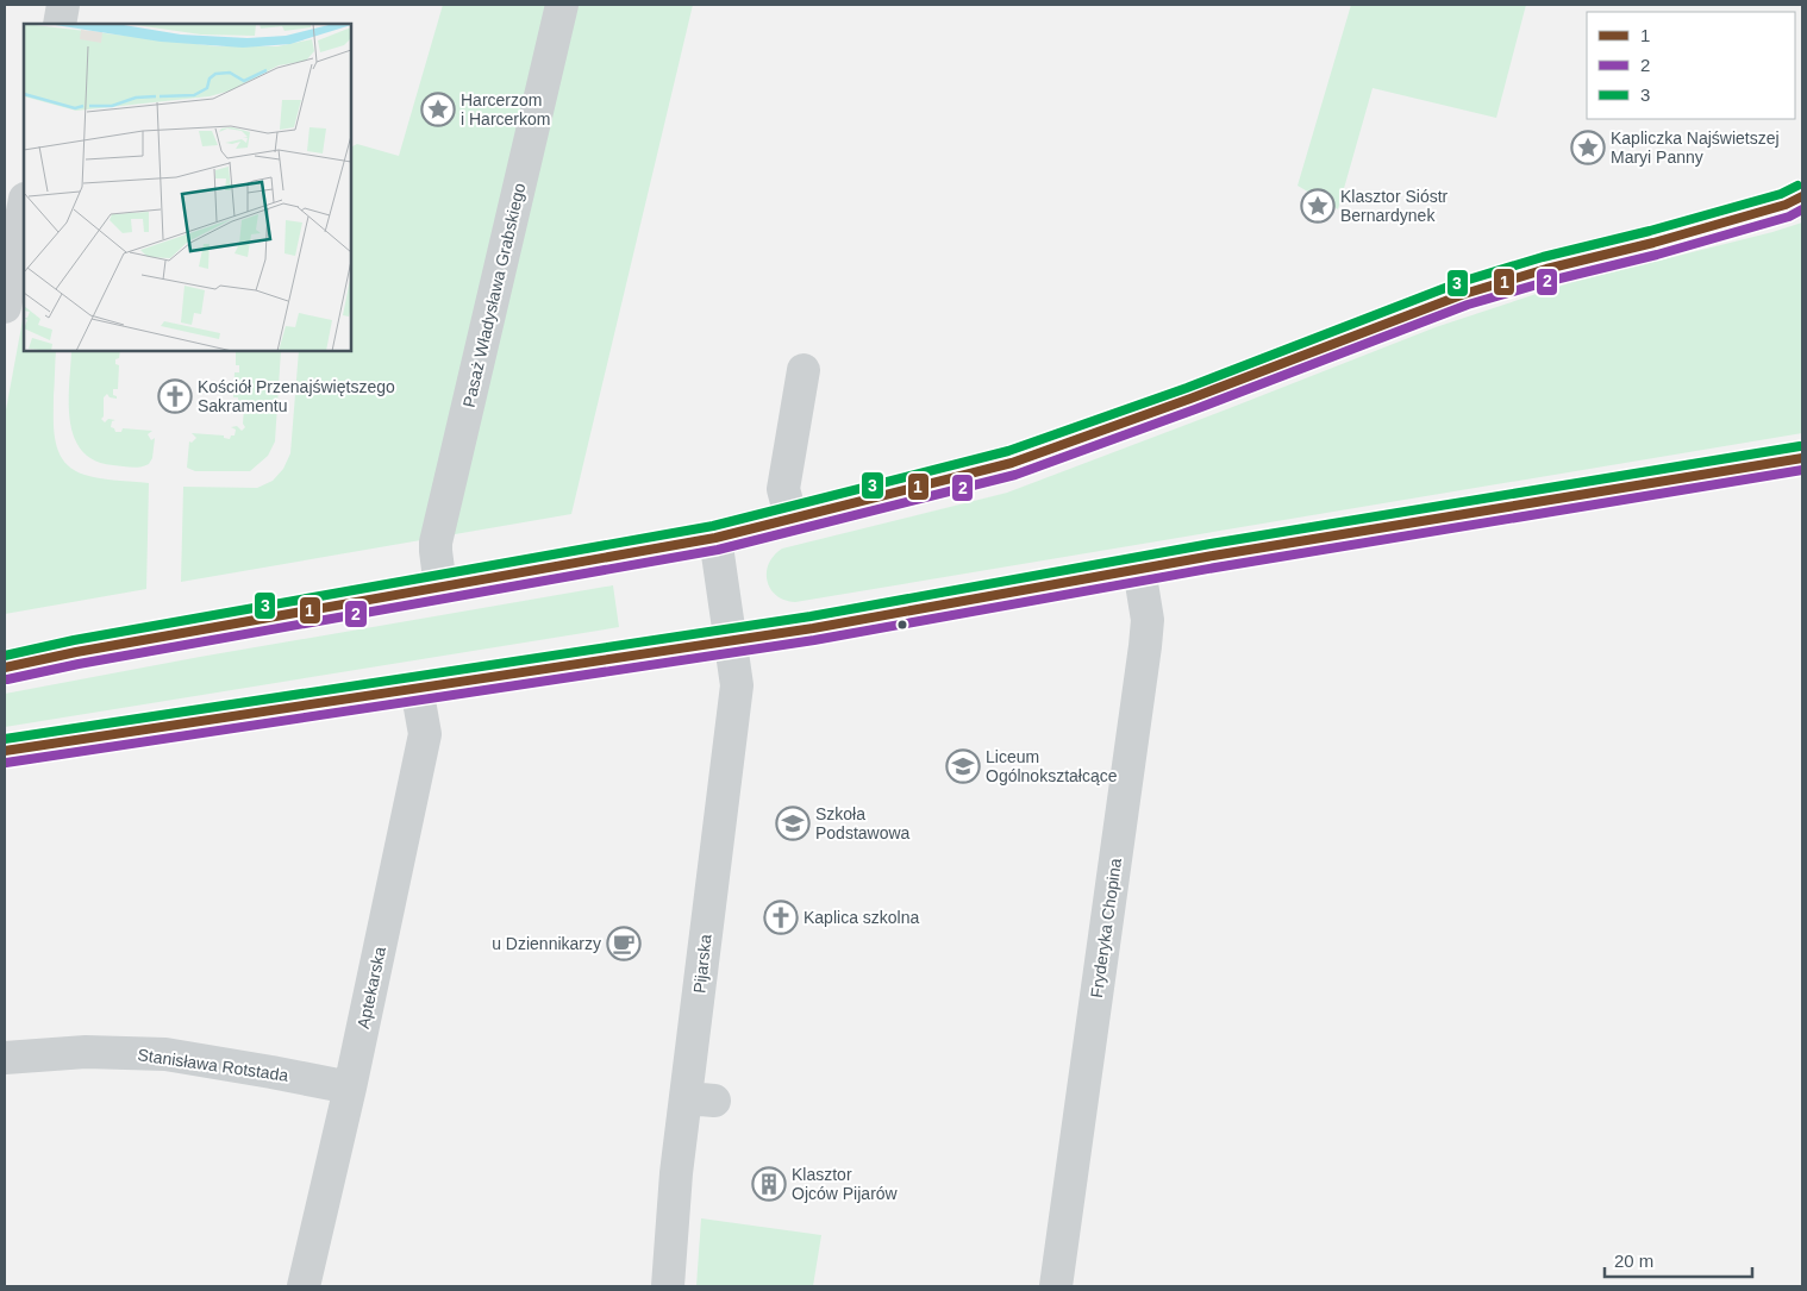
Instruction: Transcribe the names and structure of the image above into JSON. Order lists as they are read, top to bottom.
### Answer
{
  "streets": {
    "street": [
      "Pasaż Władysława Grabskiego",
      "Fryderyka Chopina",
      "Pijarska",
      "Aptekarska",
      "Stanisława Rotstada"
    ]
  },
  "crossings": [
    ["Aptekarska", "Stanisława Rotstada"]
  ],
  "places": {
    "place": ["Harcerzom i Harcerkom", "Kapliczka Najświetszej Maryi Panny", "Klasztor Sióstr Bernardynek"],
    "church": ["Kościół Przenajświętszego Sakramentu", "Kaplica szkolna"],
    "school or university": ["Liceum Ogólnokształcące", "Szkoła Podstawowa"],
    "cafe": ["u Dziennikarzy"],
    "building": ["Klasztor Ojców Pijarów"]
  },
  "lines": ["transit line 3", "transit line 1", "transit line 2"],
  "legend": ["1", "2", "3"],
  "scale_bar": "20 m"
}
